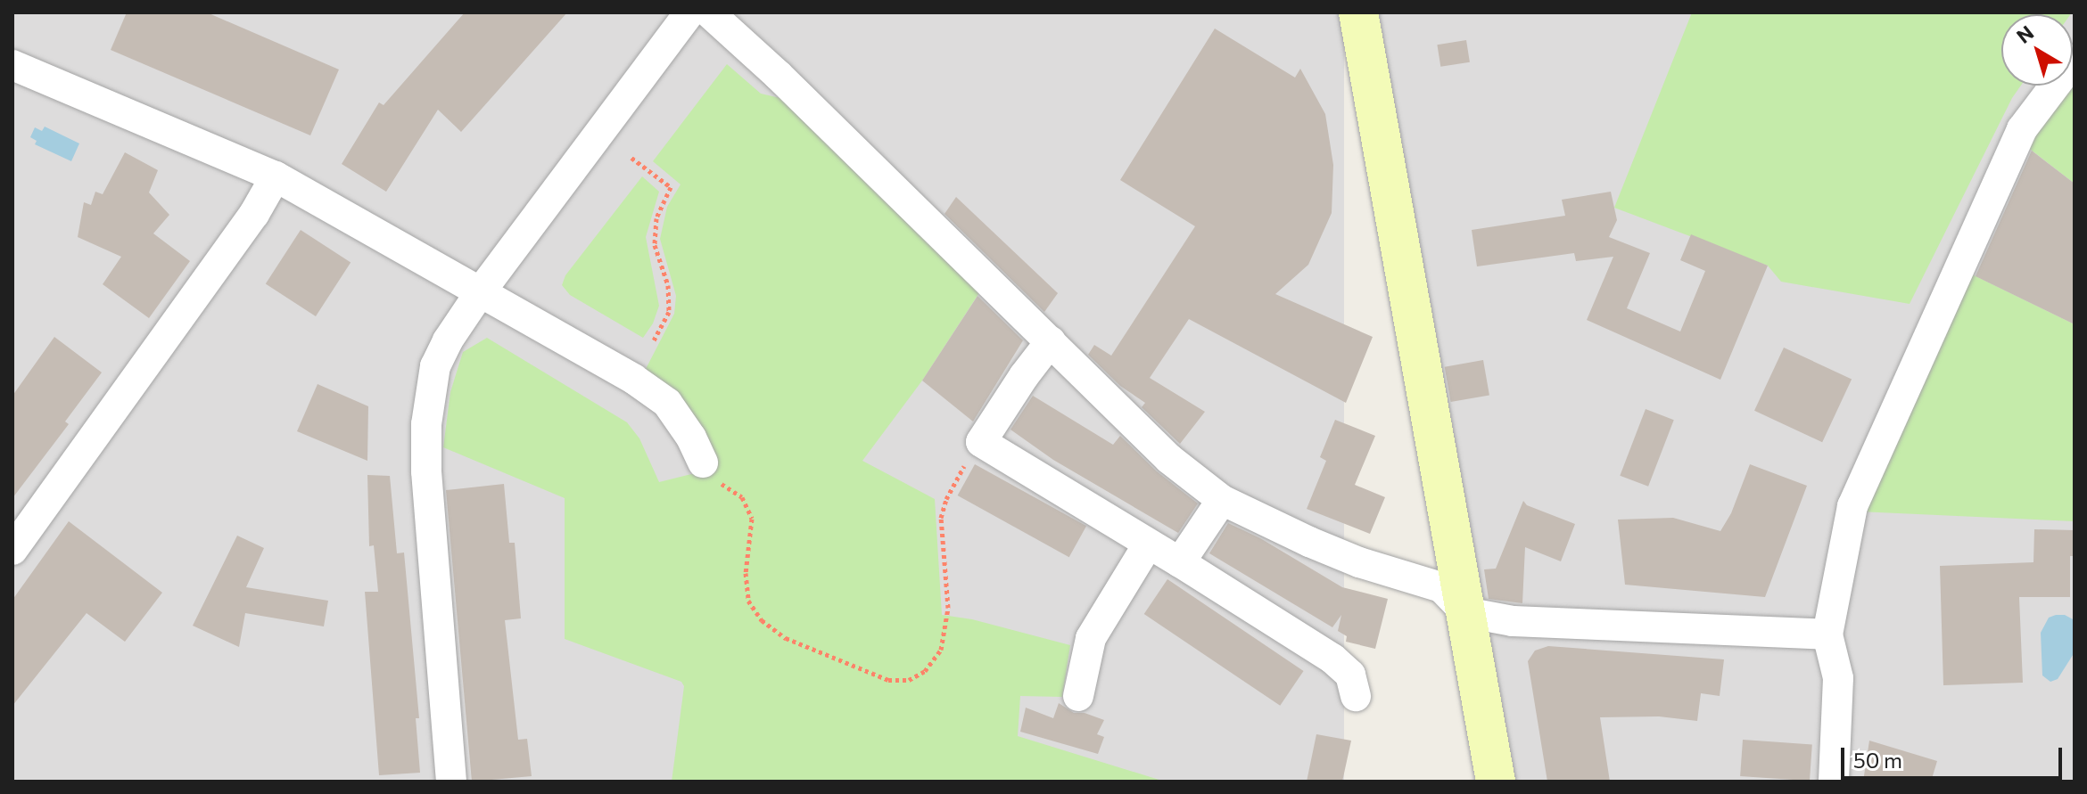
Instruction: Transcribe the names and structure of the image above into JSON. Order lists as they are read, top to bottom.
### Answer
{
  "scale_bar": "50 m",
  "north": "top left"
}
